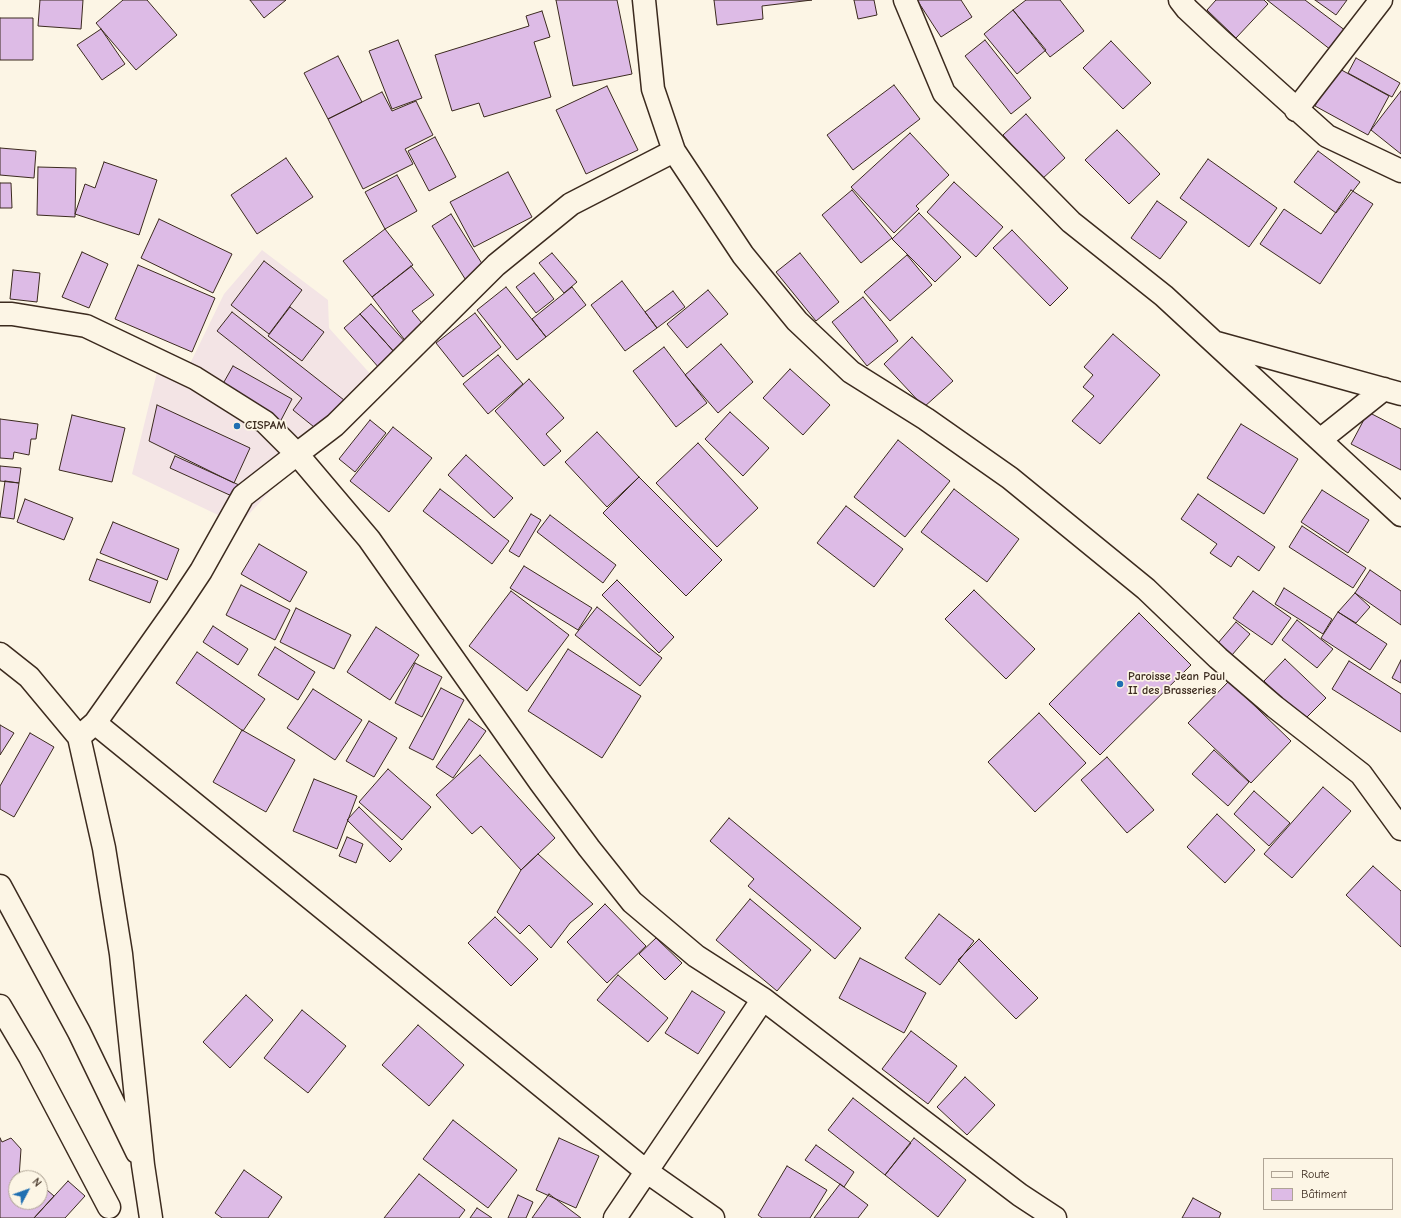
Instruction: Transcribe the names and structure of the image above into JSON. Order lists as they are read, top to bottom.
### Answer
{
  "places": ["CISPAM", "Paroisse Jean Paul II des Brasseries"],
  "legend": ["Route", "Bâtiment"],
  "north": "top right"
}
